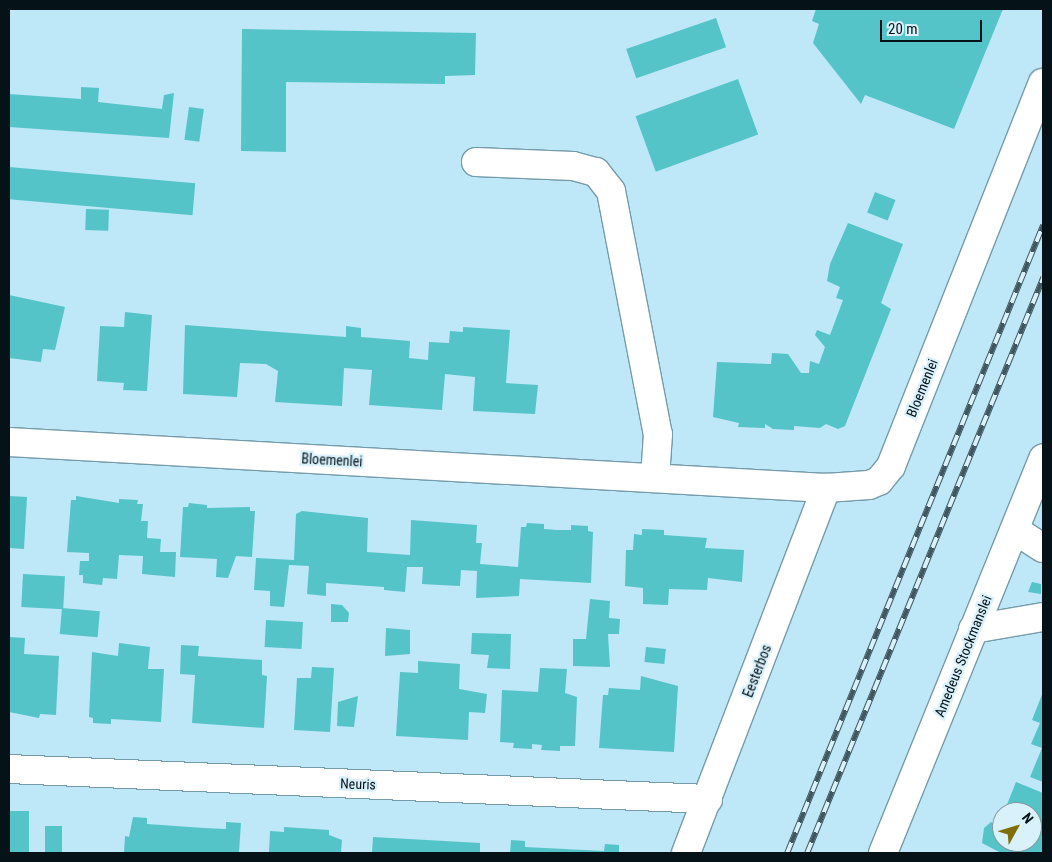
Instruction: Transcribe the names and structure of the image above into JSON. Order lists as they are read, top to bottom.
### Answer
{
  "streets": {
    "street": [
      "Bloemenlei",
      "Amedeus Stockmanslei",
      "Eesterbos",
      "Neuris"
    ]
  },
  "crossings": [
    ["Bloemenlei", "Eesterbos"],
    ["Eesterbos", "Neuris"]
  ],
  "scale_bar": "20 m",
  "north": "top right"
}
